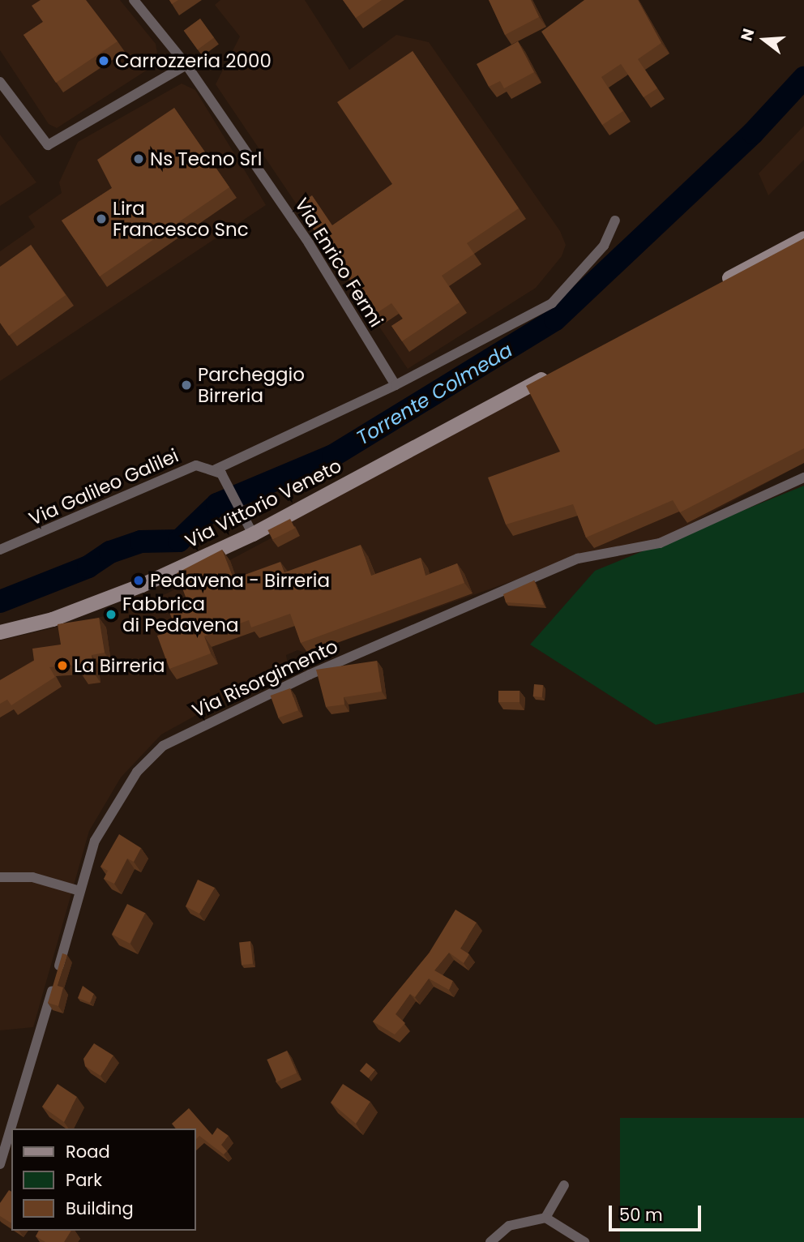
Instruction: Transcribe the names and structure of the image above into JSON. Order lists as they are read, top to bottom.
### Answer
{
  "streets": {
    "main road": ["Via Vittorio Veneto"],
    "street": ["Via Enrico Fermi", "Via Galileo Galilei", "Via Risorgimento"]
  },
  "water": ["Torrente Colmeda"],
  "places": [
    "Carrozzeria 2000",
    "Ns Tecno Srl",
    "Lira Francesco Snc",
    "Parcheggio Birreria",
    "Pedavena - Birreria",
    "Fabbrica di Pedavena",
    "La Birreria"
  ],
  "legend": ["Road", "Park", "Building"],
  "scale_bar": "50 m",
  "north": "left"
}
